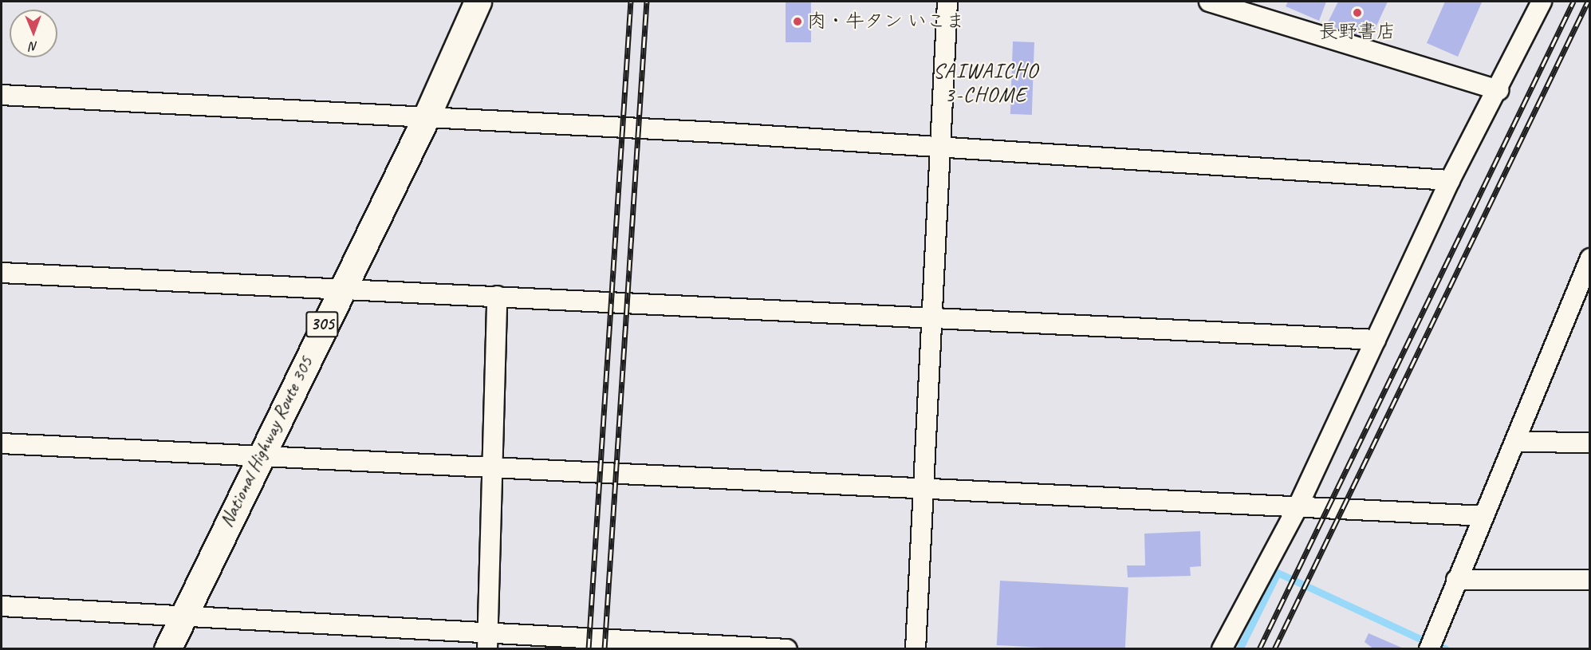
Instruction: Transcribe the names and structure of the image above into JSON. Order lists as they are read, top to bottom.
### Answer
{
  "streets": {
    "highway": ["305", "National Highway Route 305"]
  },
  "districts": ["SAIWAICHO 3-CHOME"],
  "places": ["長野書店", "肉・牛タン いこま"],
  "north": "bottom"
}
